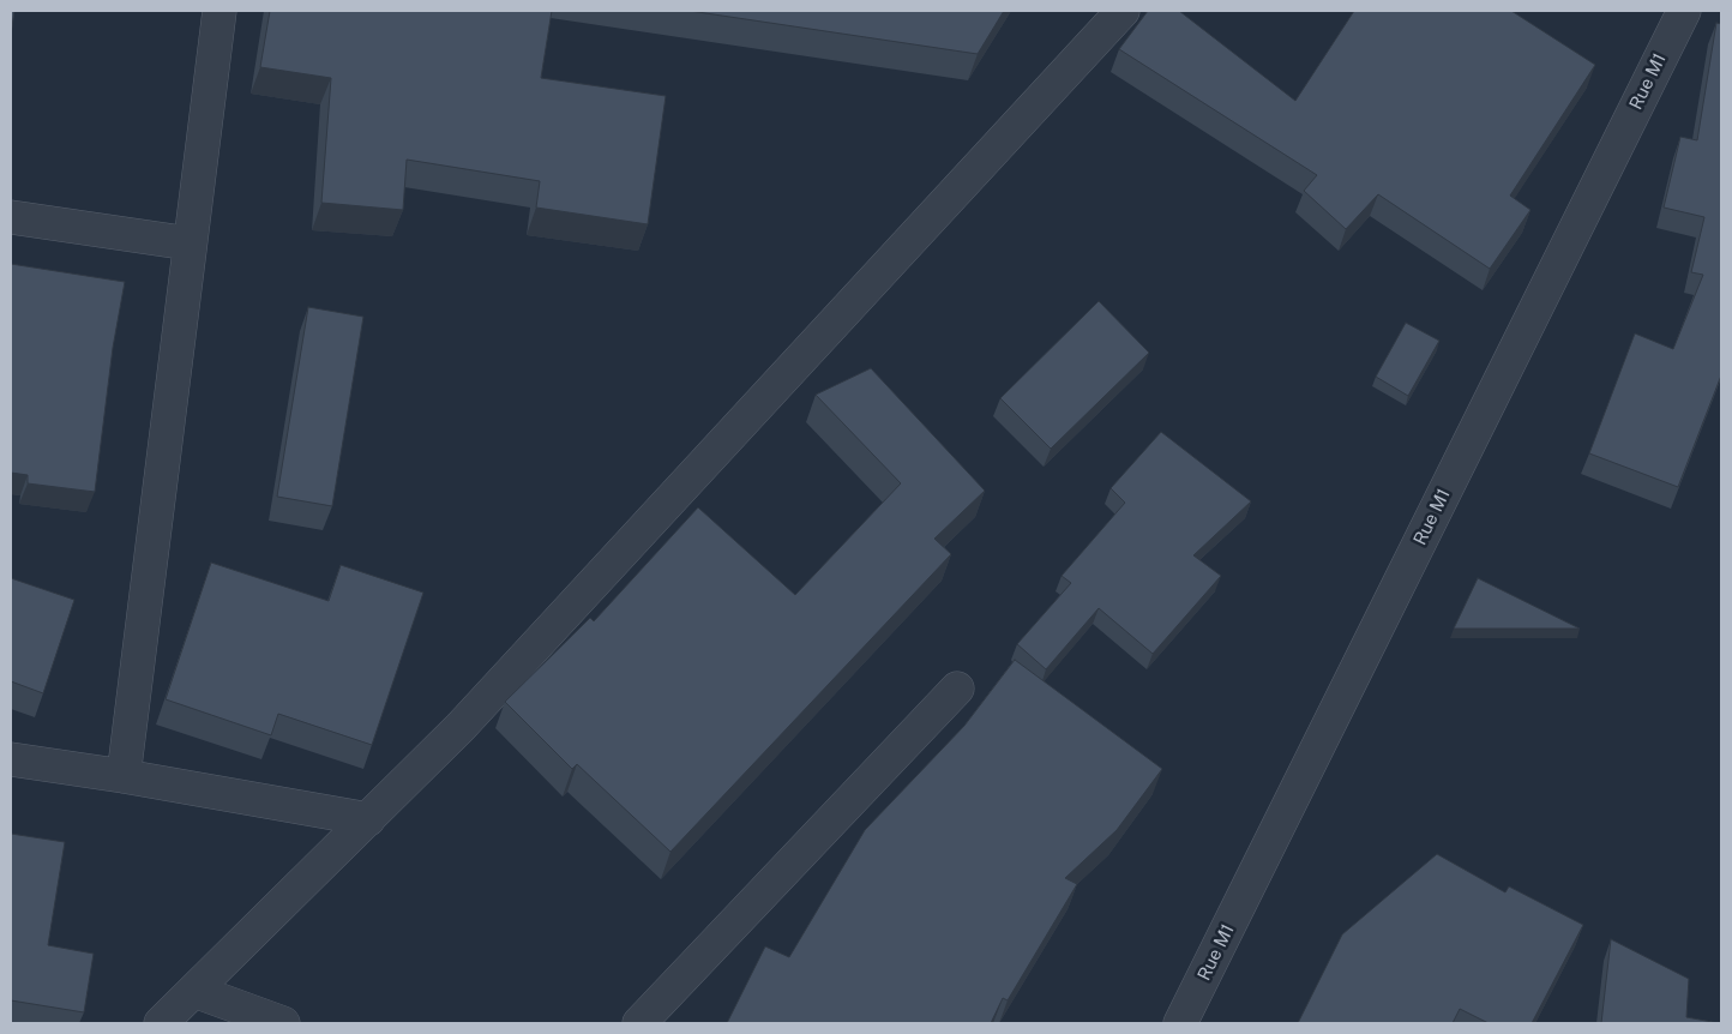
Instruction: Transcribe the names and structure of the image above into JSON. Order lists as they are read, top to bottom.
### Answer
{
  "streets": {
    "street": ["Rue M1"]
  }
}
